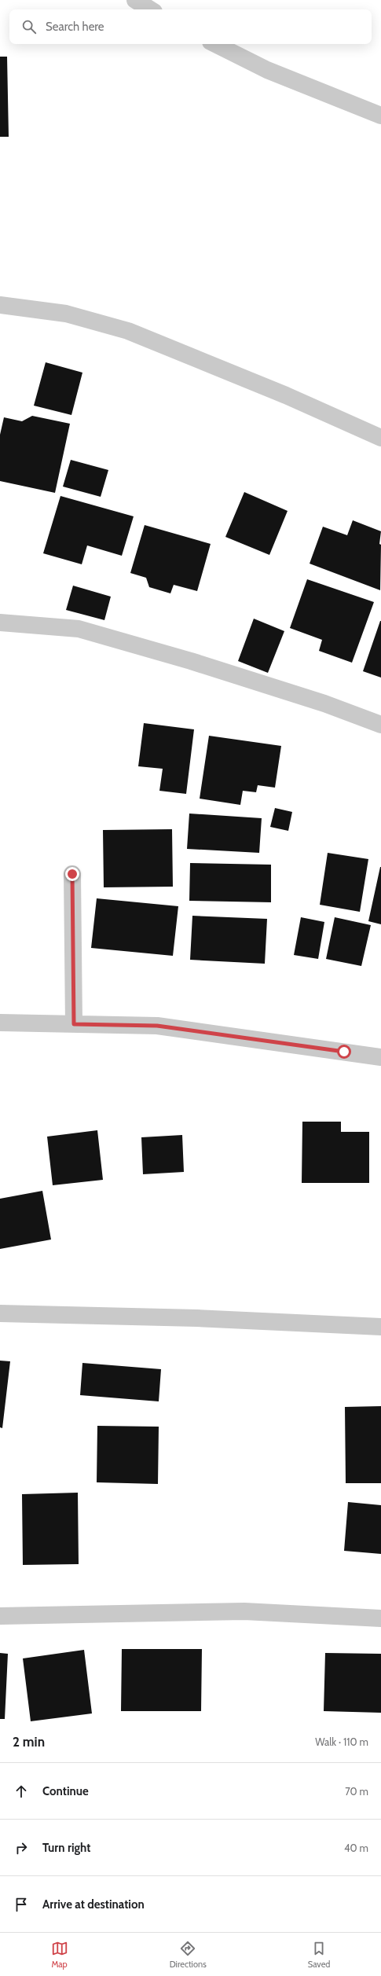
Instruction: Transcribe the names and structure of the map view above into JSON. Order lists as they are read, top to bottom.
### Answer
{
  "page": {
    "search": "Search here",
    "heading": ["2 min", "Walk · 110 m"],
    "list": [
      ["Continue", "70 m"],
      ["Turn right", "40 m"],
      "Arrive at destination"
    ],
    "nav": ["Map", "Directions", "Saved"]
  }
}
